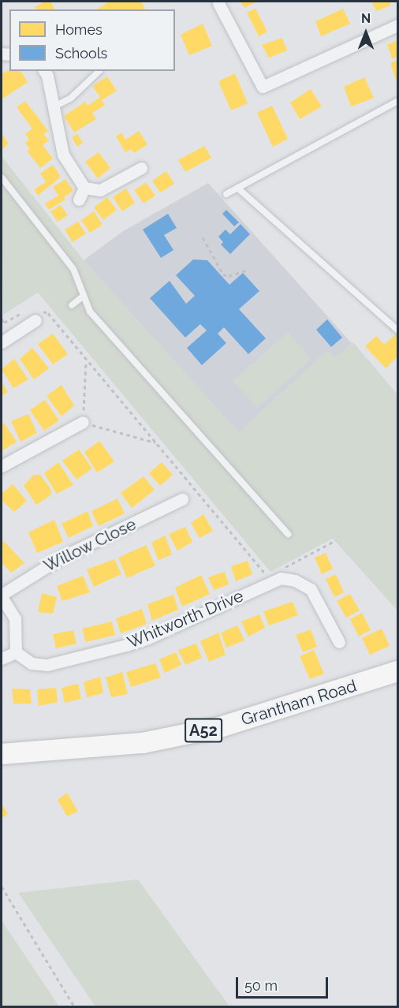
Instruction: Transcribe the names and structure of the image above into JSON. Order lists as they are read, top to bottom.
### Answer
{
  "streets": {
    "highway": ["Grantham Road", "A52"],
    "street": ["Willow Close", "Whitworth Drive"]
  },
  "legend": ["Homes", "Schools"],
  "scale_bar": "50 m",
  "north": "top"
}
